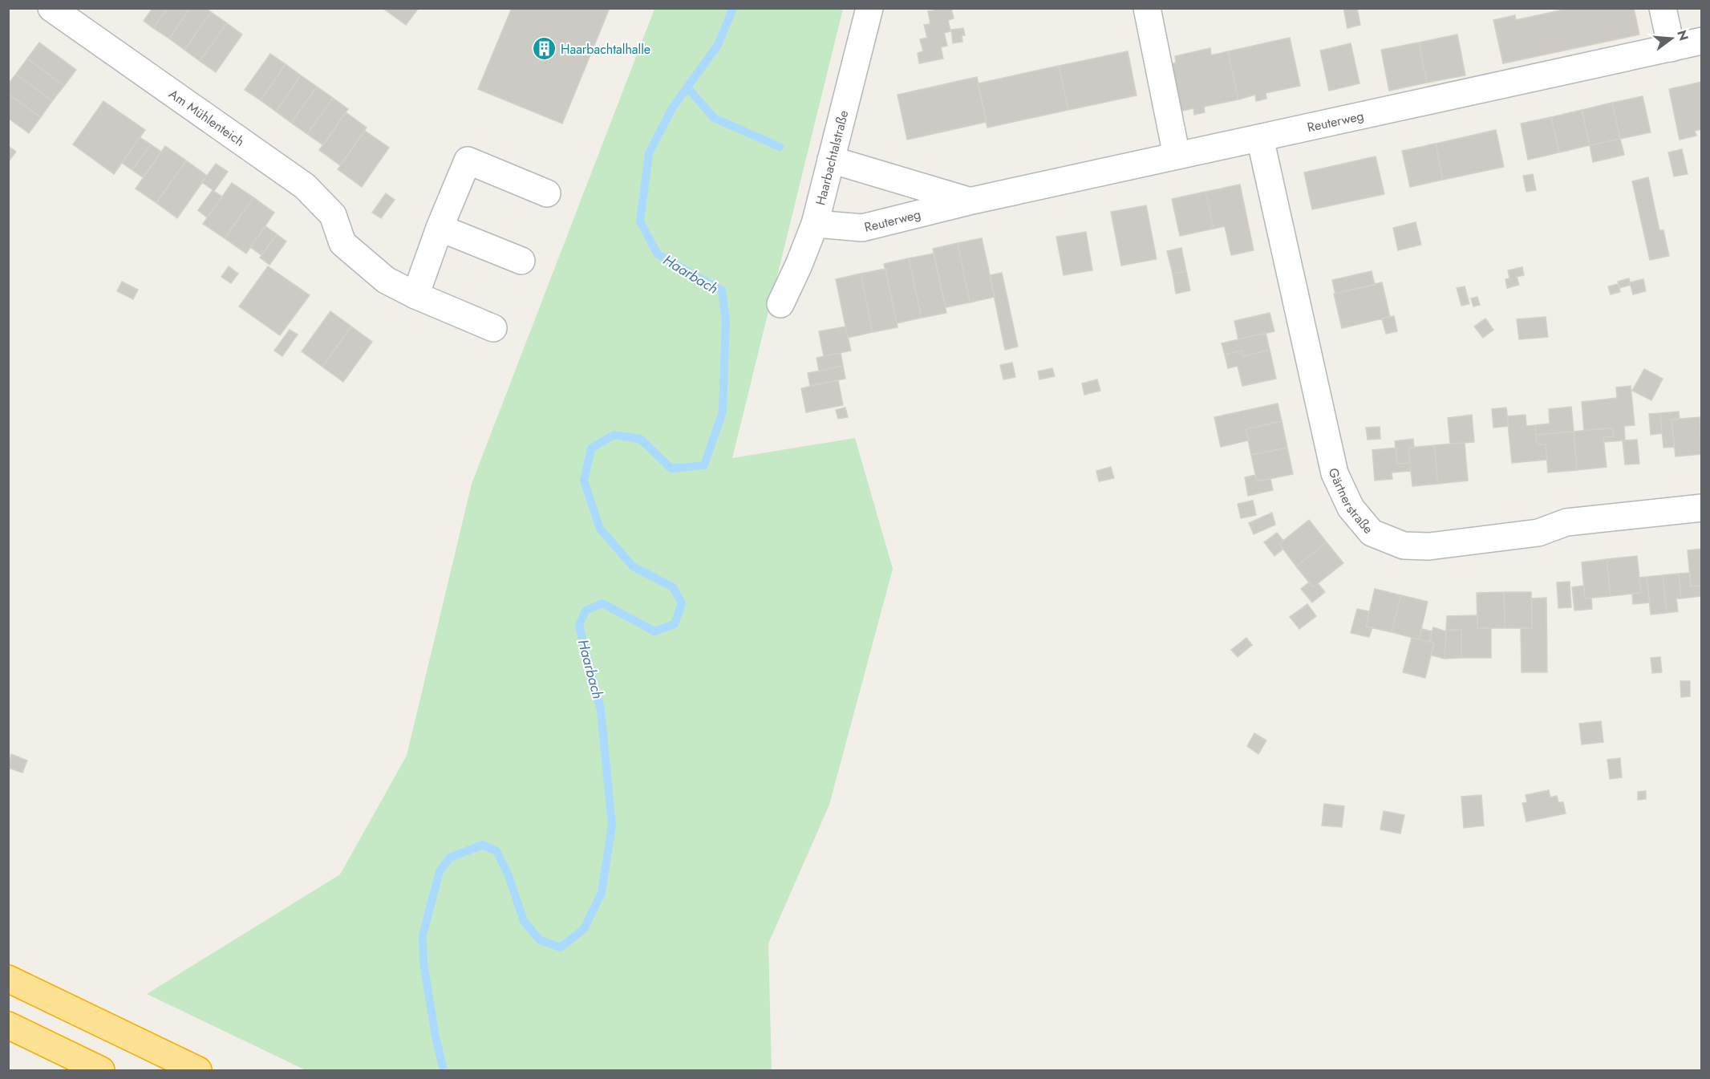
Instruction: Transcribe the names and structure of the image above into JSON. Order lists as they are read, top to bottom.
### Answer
{
  "streets": {
    "street": [
      "Am Mühlenteich",
      "Reuterweg",
      "Haarbachtalstraße",
      "Gärtnerstraße"
    ]
  },
  "crossings": [
    ["Reuterweg", "Haarbachtalstraße"],
    ["Reuterweg", "Gärtnerstraße"]
  ],
  "water": ["Haarbach"],
  "places": {
    "building": ["Haarbachtalhalle"]
  },
  "north": "right"
}
